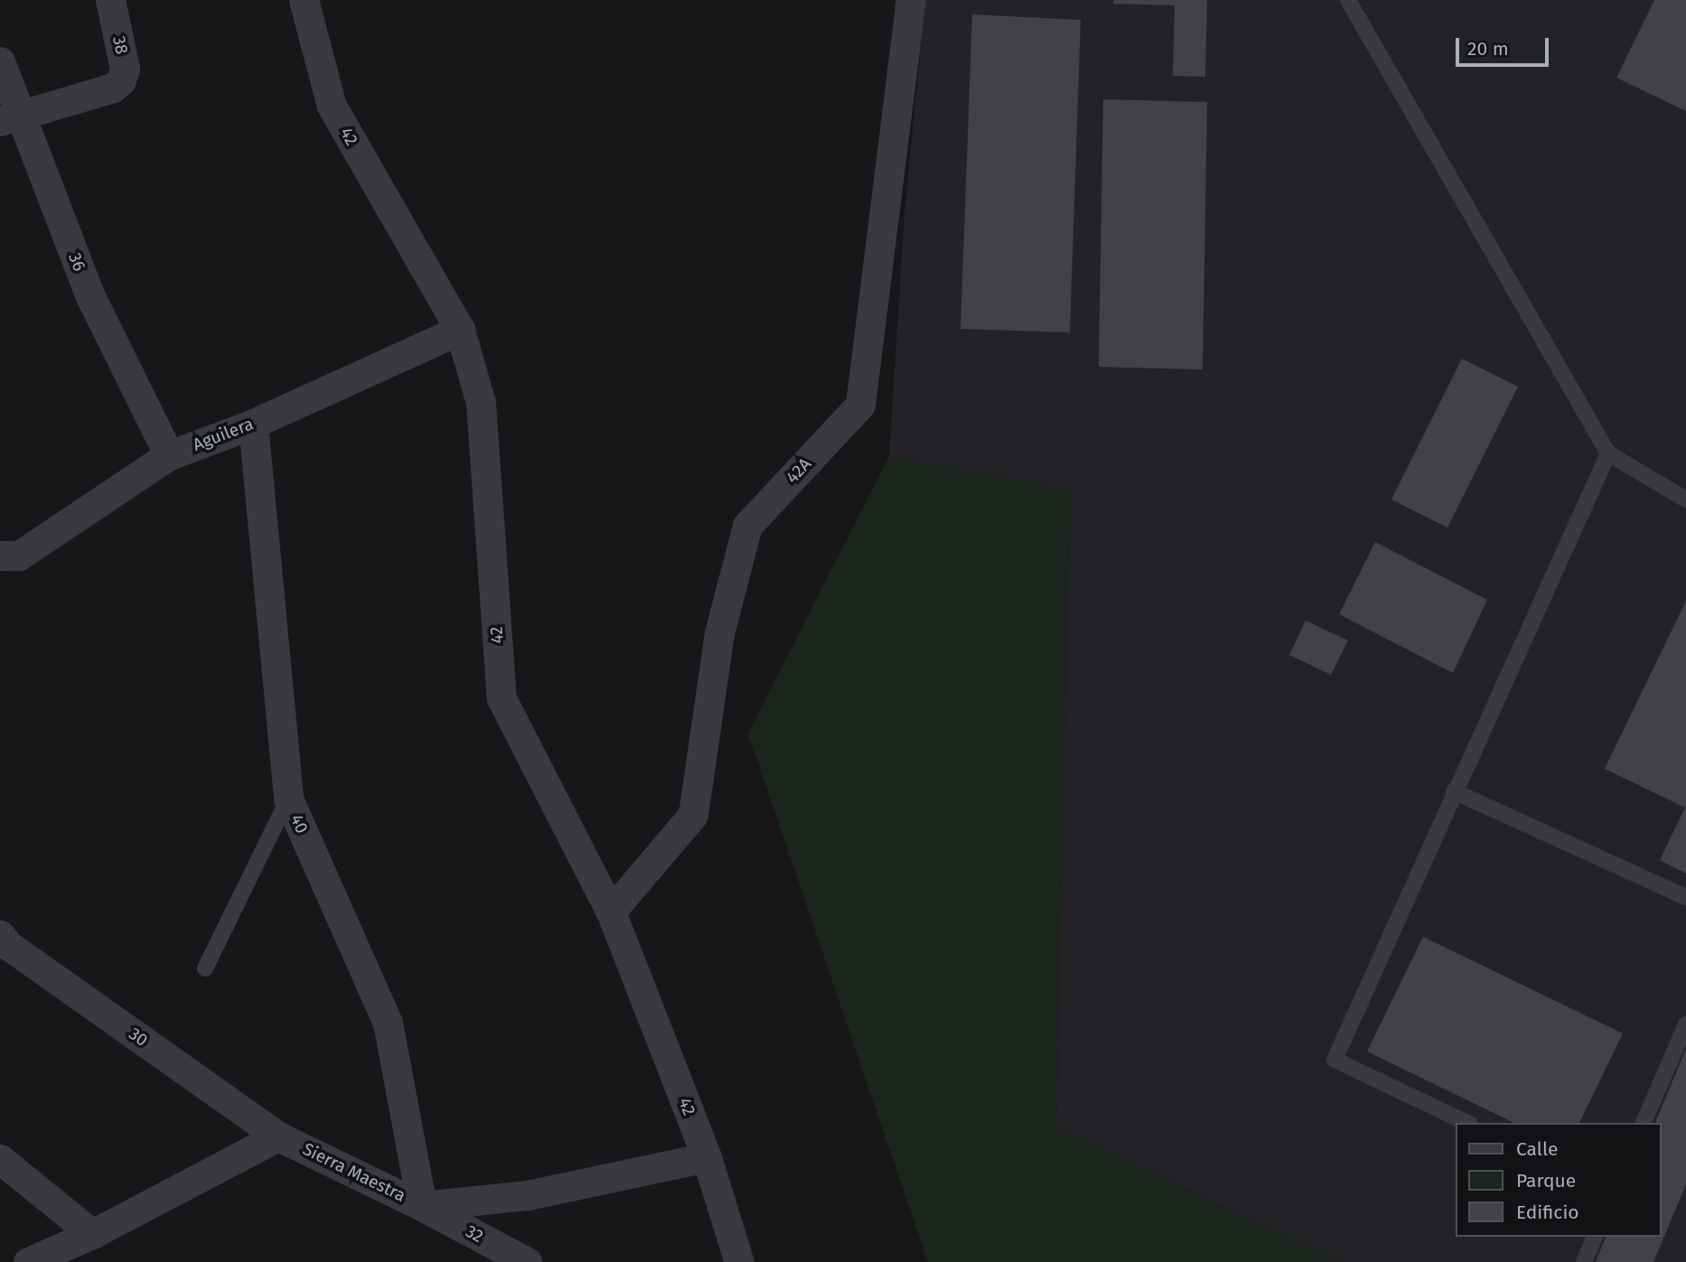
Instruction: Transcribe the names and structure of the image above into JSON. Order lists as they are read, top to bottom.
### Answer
{
  "streets": {
    "street": [
      "38",
      "42",
      "36",
      "Aguilera",
      "42A",
      "40",
      "30",
      "Sierra Maestra",
      "32"
    ]
  },
  "crossings": [
    ["38", "36"],
    ["42", "Aguilera"],
    ["42", "42A"],
    ["42", "Sierra Maestra"],
    ["36", "Aguilera"],
    ["Aguilera", "40"],
    ["40", "Sierra Maestra"],
    ["40", "32"],
    ["30", "Sierra Maestra"],
    ["Sierra Maestra", "32"]
  ],
  "legend": ["Calle", "Parque", "Edificio"],
  "scale_bar": "20 m"
}
